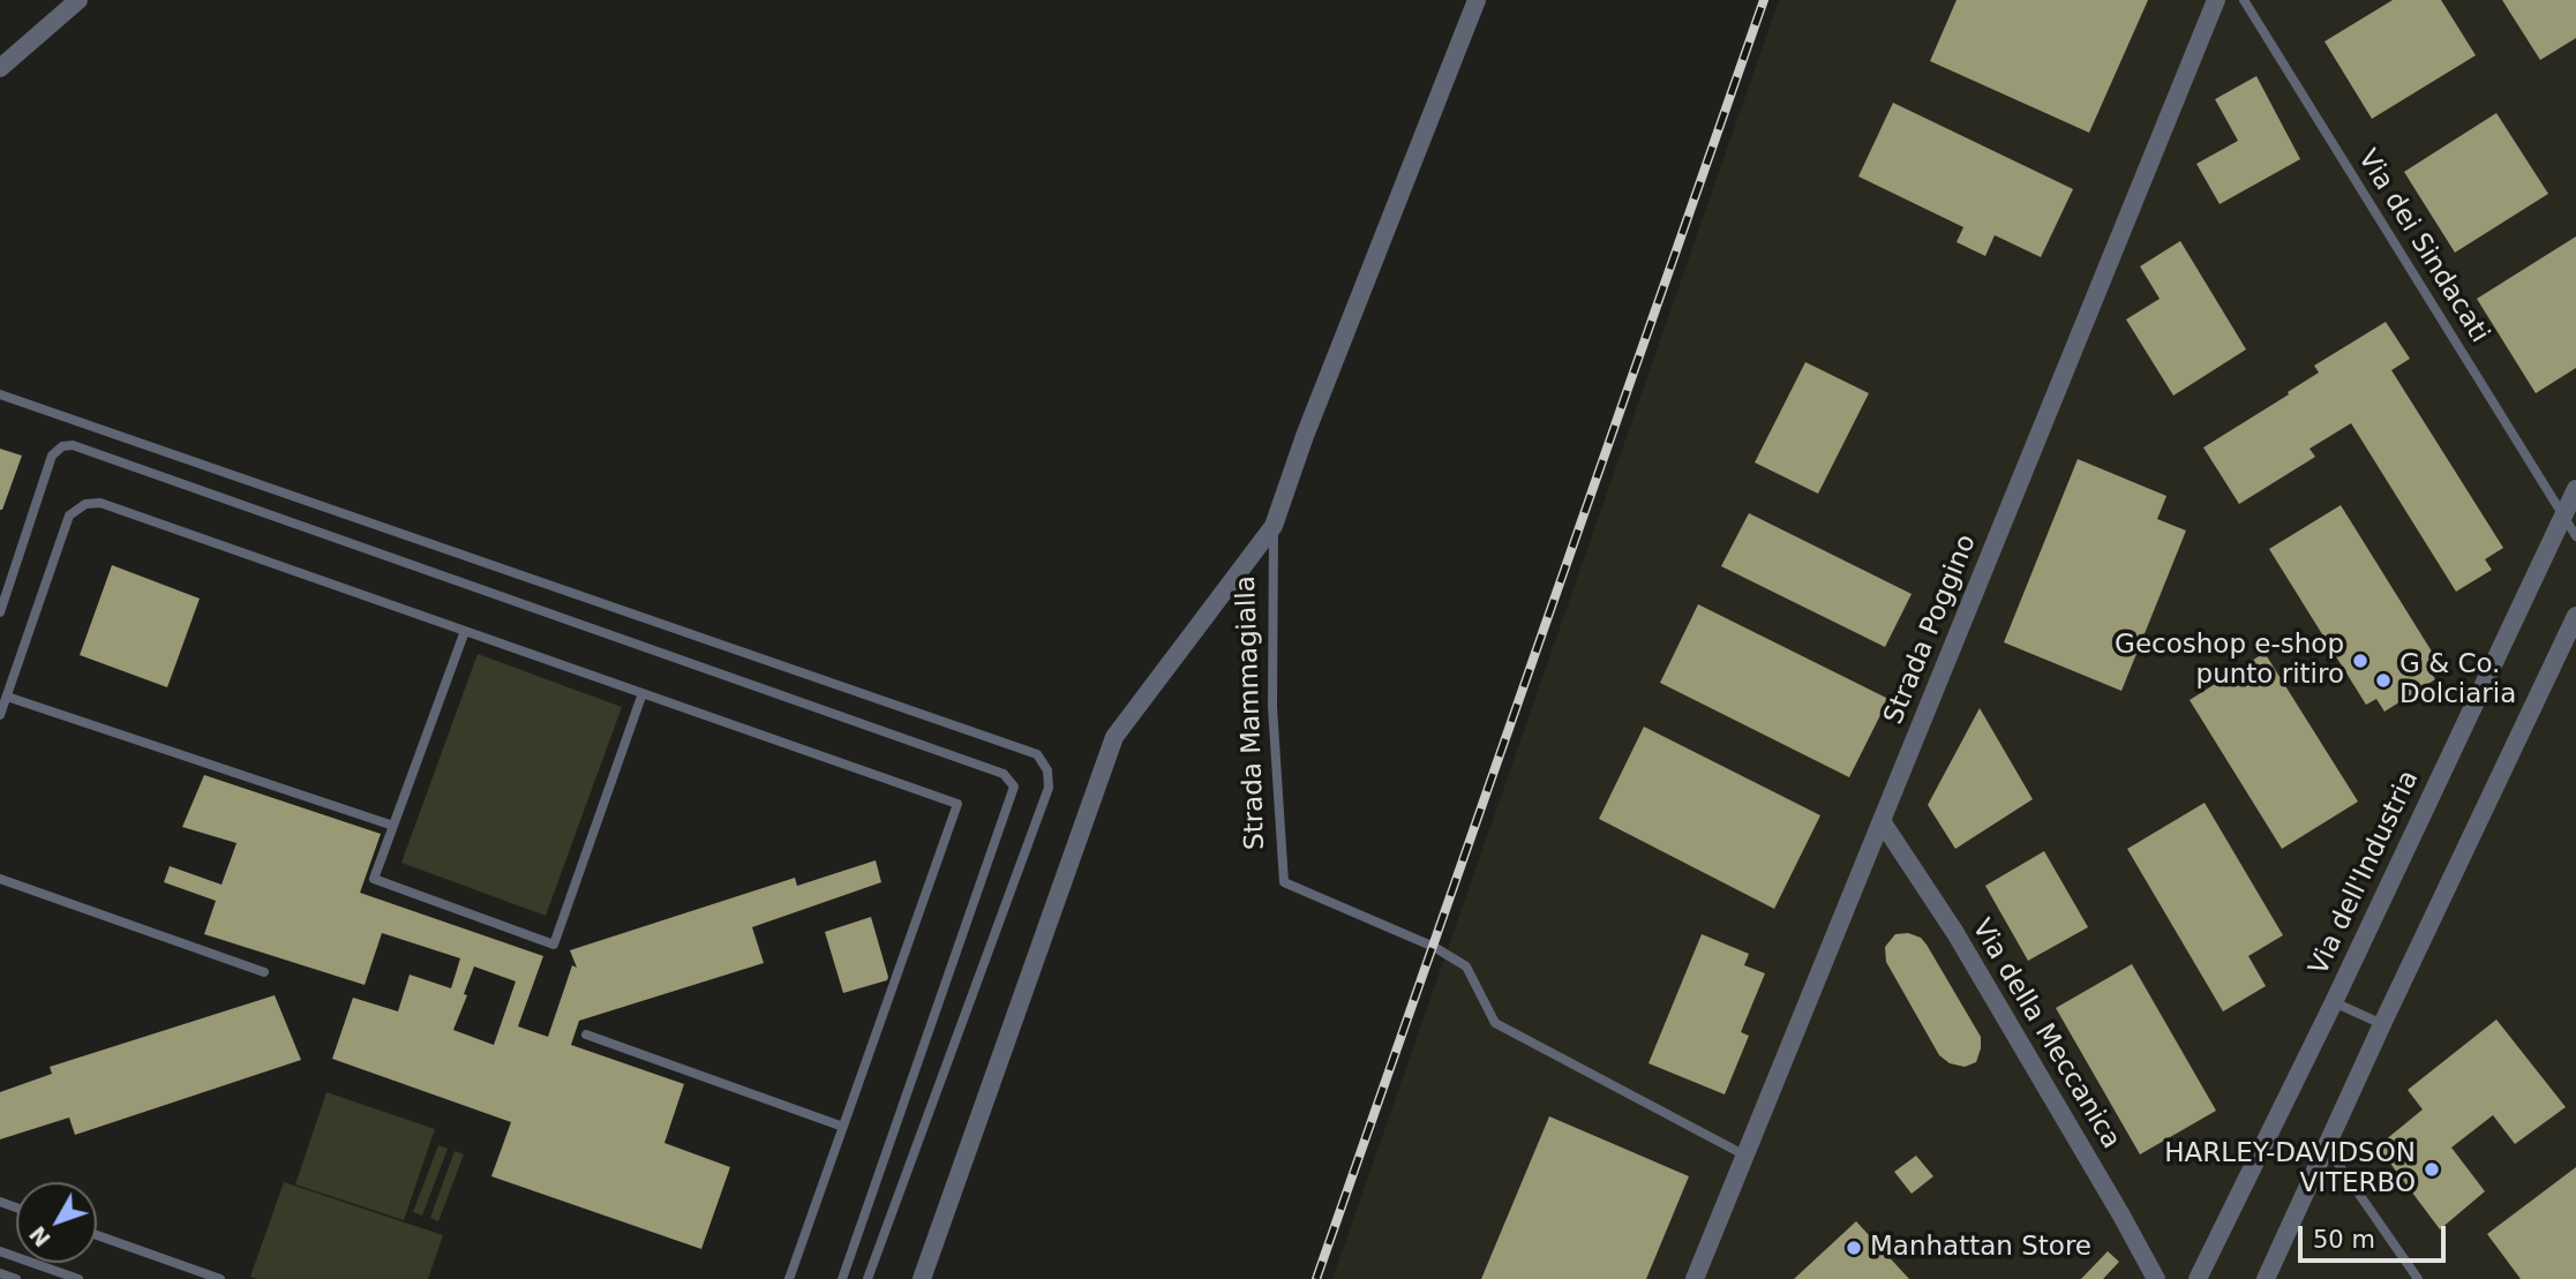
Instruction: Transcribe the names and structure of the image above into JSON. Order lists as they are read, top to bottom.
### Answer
{
  "streets": {
    "street": [
      "Strada Poggino",
      "Strada Mammagialla",
      "Via dell'Industria",
      "Via della Meccanica"
    ],
    "lane": ["Via dei Sindacati"]
  },
  "crossings": [
    ["Via dei Sindacati", "Via dell'Industria"],
    ["Strada Poggino", "Strada Mammagialla"],
    ["Strada Poggino", "Via della Meccanica"]
  ],
  "places": [
    "Gecoshop e-shop punto ritiro",
    "G & Co. Dolciaria",
    "HARLEY-DAVIDSON VITERBO",
    "Manhattan Store"
  ],
  "scale_bar": "50 m",
  "north": "bottom left"
}
